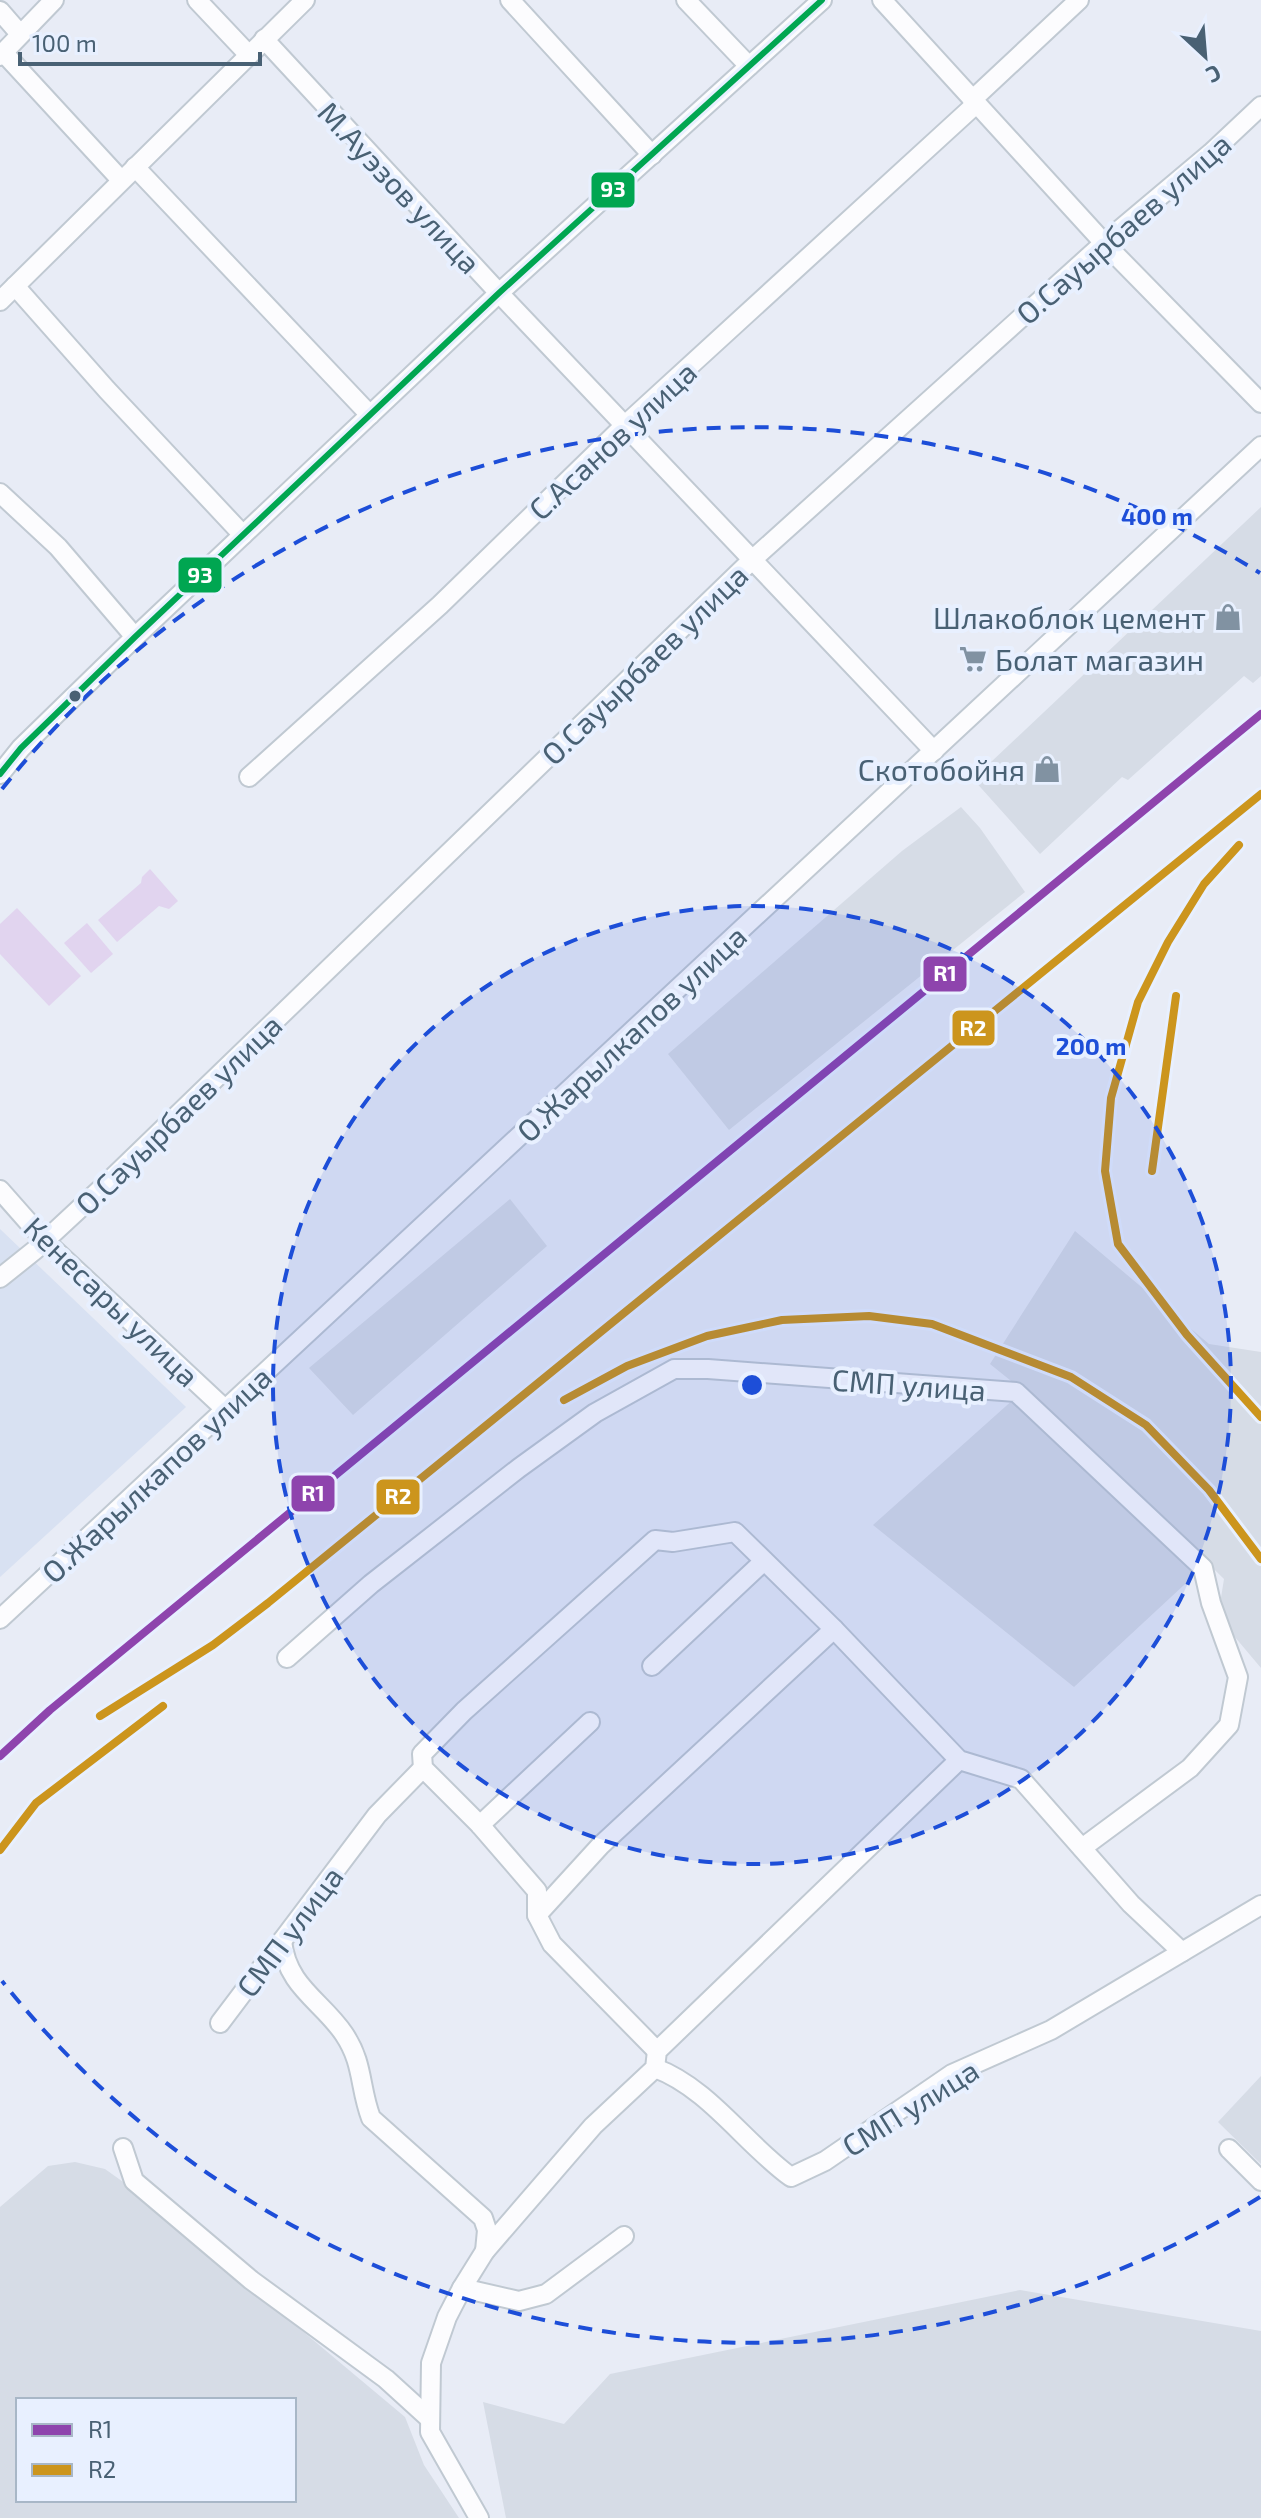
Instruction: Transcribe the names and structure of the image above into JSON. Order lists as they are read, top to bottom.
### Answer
{
  "streets": {
    "street": [
      "М.Ауэзов улица",
      "О.Сауырбаев улица",
      "С.Асанов улица",
      "О.Жарылкапов улица",
      "Кенесары улица",
      "СМП улица"
    ]
  },
  "crossings": [
    ["М.Ауэзов улица", "О.Сауырбаев улица"],
    ["М.Ауэзов улица", "С.Асанов улица"],
    ["М.Ауэзов улица", "О.Жарылкапов улица"],
    ["О.Сауырбаев улица", "Кенесары улица"],
    ["О.Жарылкапов улица", "Кенесары улица"]
  ],
  "places": {
    "shop": ["Шлакоблок цемент", "Скотобойня"],
    "supermarket": ["Болат магазин"]
  },
  "lines": ["transit line 93", "transit line R1", "transit line R2"],
  "legend": ["R1", "R2"],
  "scale_bar": "100 m",
  "north": "bottom right",
  "rings": ["400 m", "200 m"]
}
